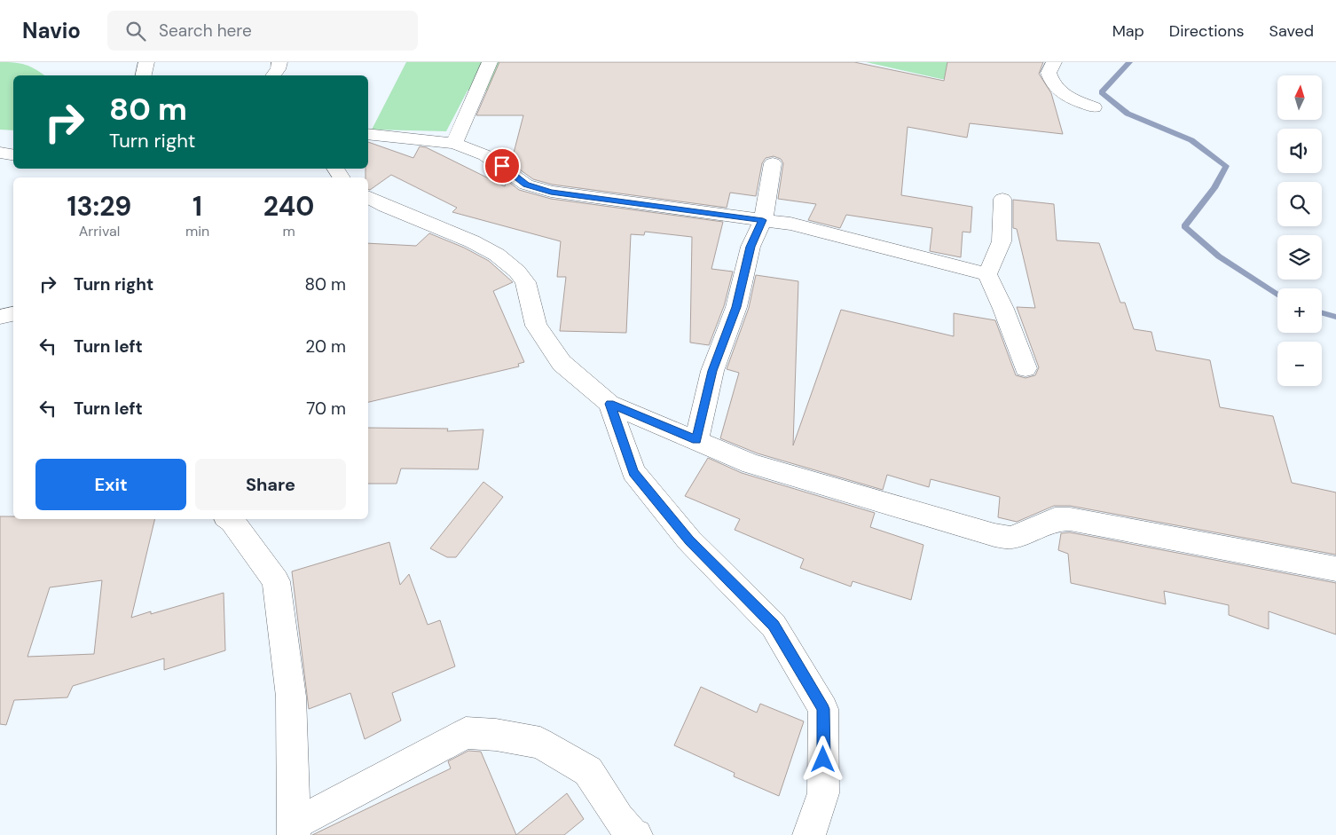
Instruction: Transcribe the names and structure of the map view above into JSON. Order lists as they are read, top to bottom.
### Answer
{
  "north": "top",
  "page": {
    "header": "Navio",
    "search": "Search here",
    "nav": ["Map", "Directions", "Saved"],
    "map_buttons": ["+", "−"],
    "turn": ["80 m", "Turn right"],
    "eta": [
      "13:29",
      "Arrival",
      "1",
      "min",
      "240",
      "m"
    ],
    "list": [
      {
        "name": "Turn right",
        "value": "80 m"
      },
      {
        "name": "Turn left",
        "value": "20 m"
      },
      {
        "name": "Turn left",
        "value": "70 m"
      }
    ],
    "buttons": ["Exit", "Share"]
  }
}
